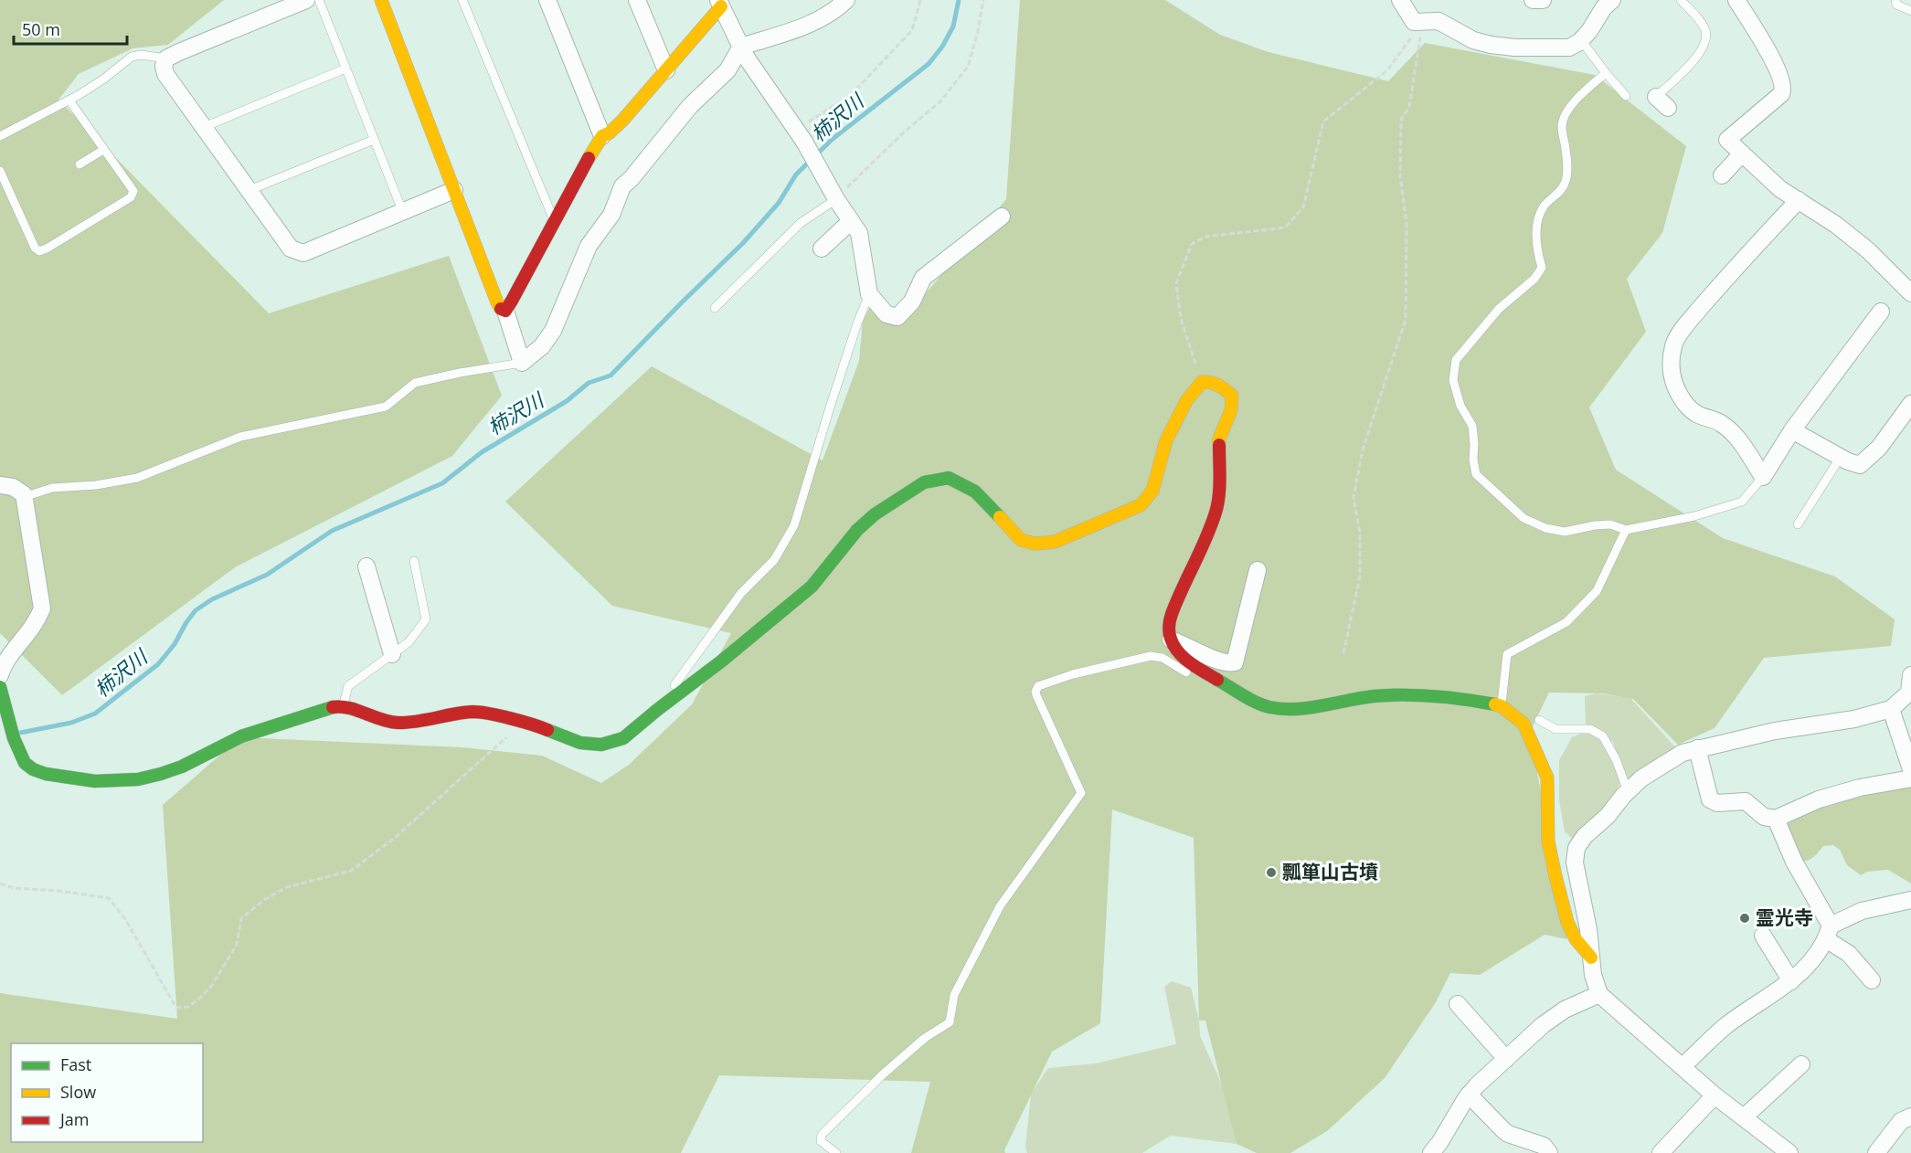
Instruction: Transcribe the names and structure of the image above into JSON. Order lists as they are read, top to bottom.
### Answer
{
  "water": ["柿沢川"],
  "places": ["瓢箪山古墳", "霊光寺"],
  "legend": ["Fast", "Slow", "Jam"],
  "scale_bar": "50 m"
}
